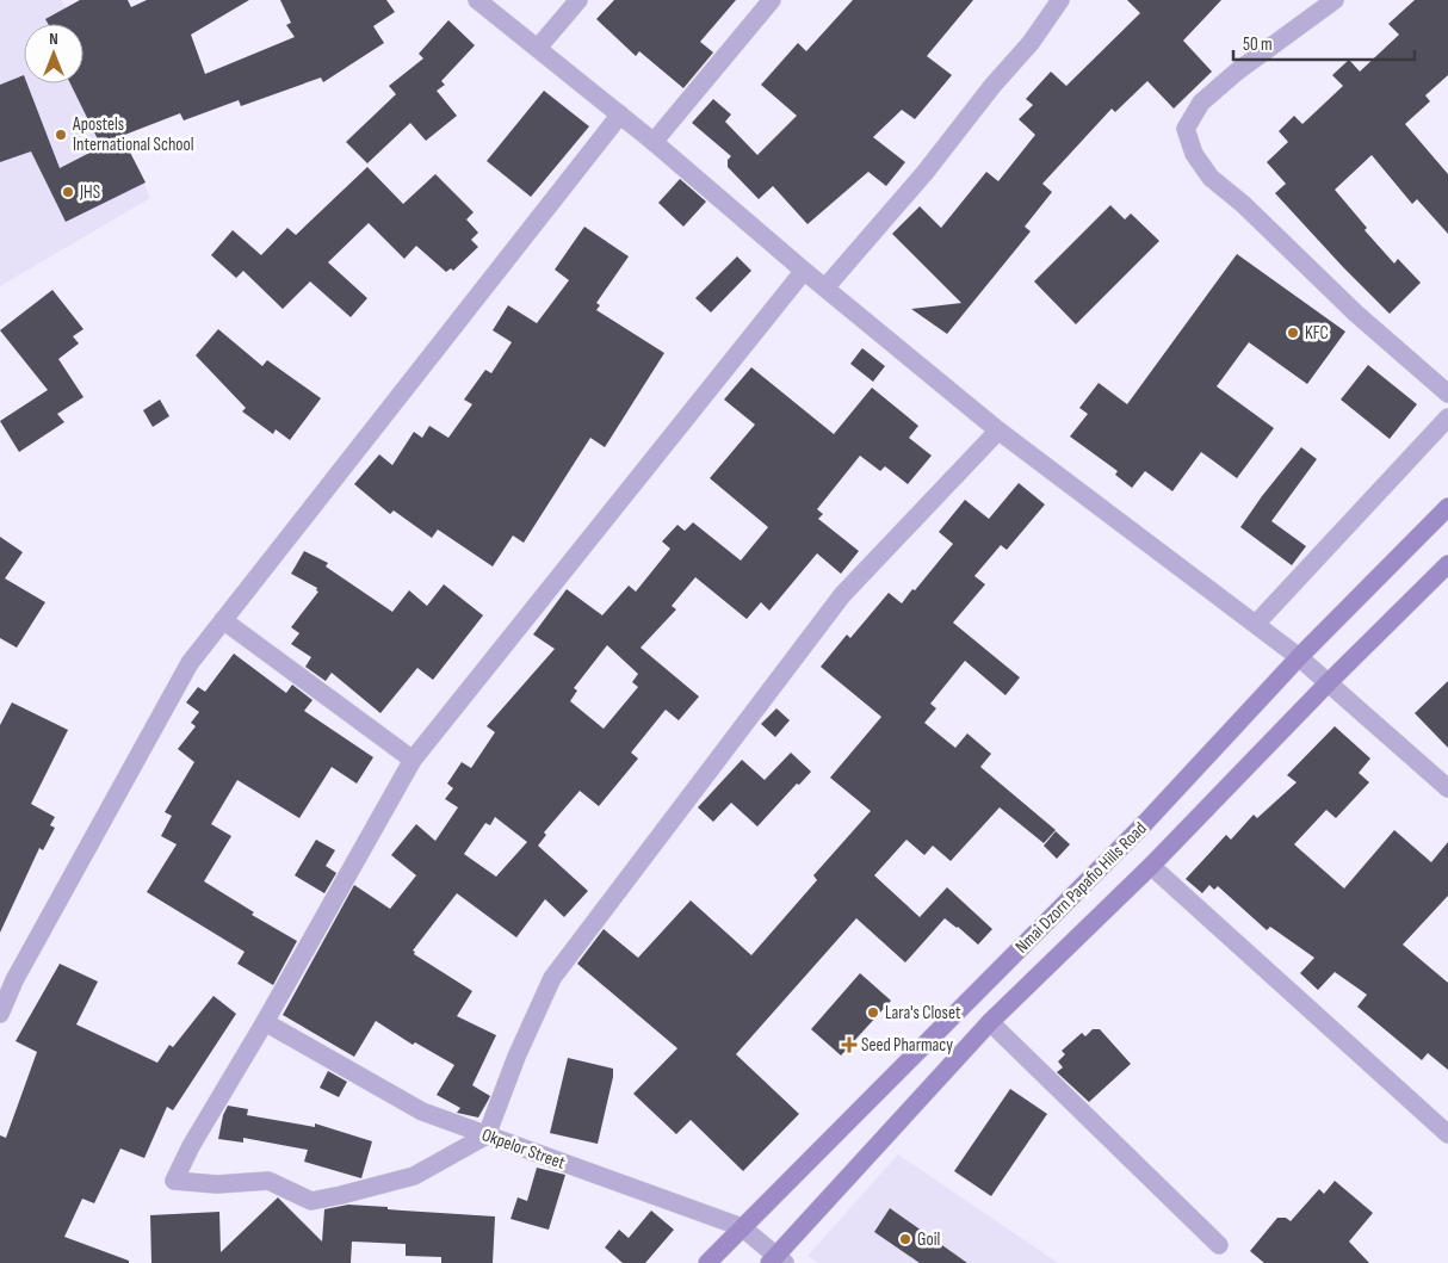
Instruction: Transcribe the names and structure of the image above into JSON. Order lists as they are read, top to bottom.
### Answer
{
  "streets": {
    "street": ["Nmai Dzorn Papafio Hills Road", "Okpelor Street"]
  },
  "crossings": [
    ["Nmai Dzorn Papafio Hills Road", "Okpelor Street"]
  ],
  "places": {
    "other": [
      "Apostels International School",
      "JHS",
      "KFC",
      "Lara's Closet",
      "Goil"
    ],
    "health": ["Seed Pharmacy"]
  },
  "scale_bar": "50 m",
  "north": "top"
}
